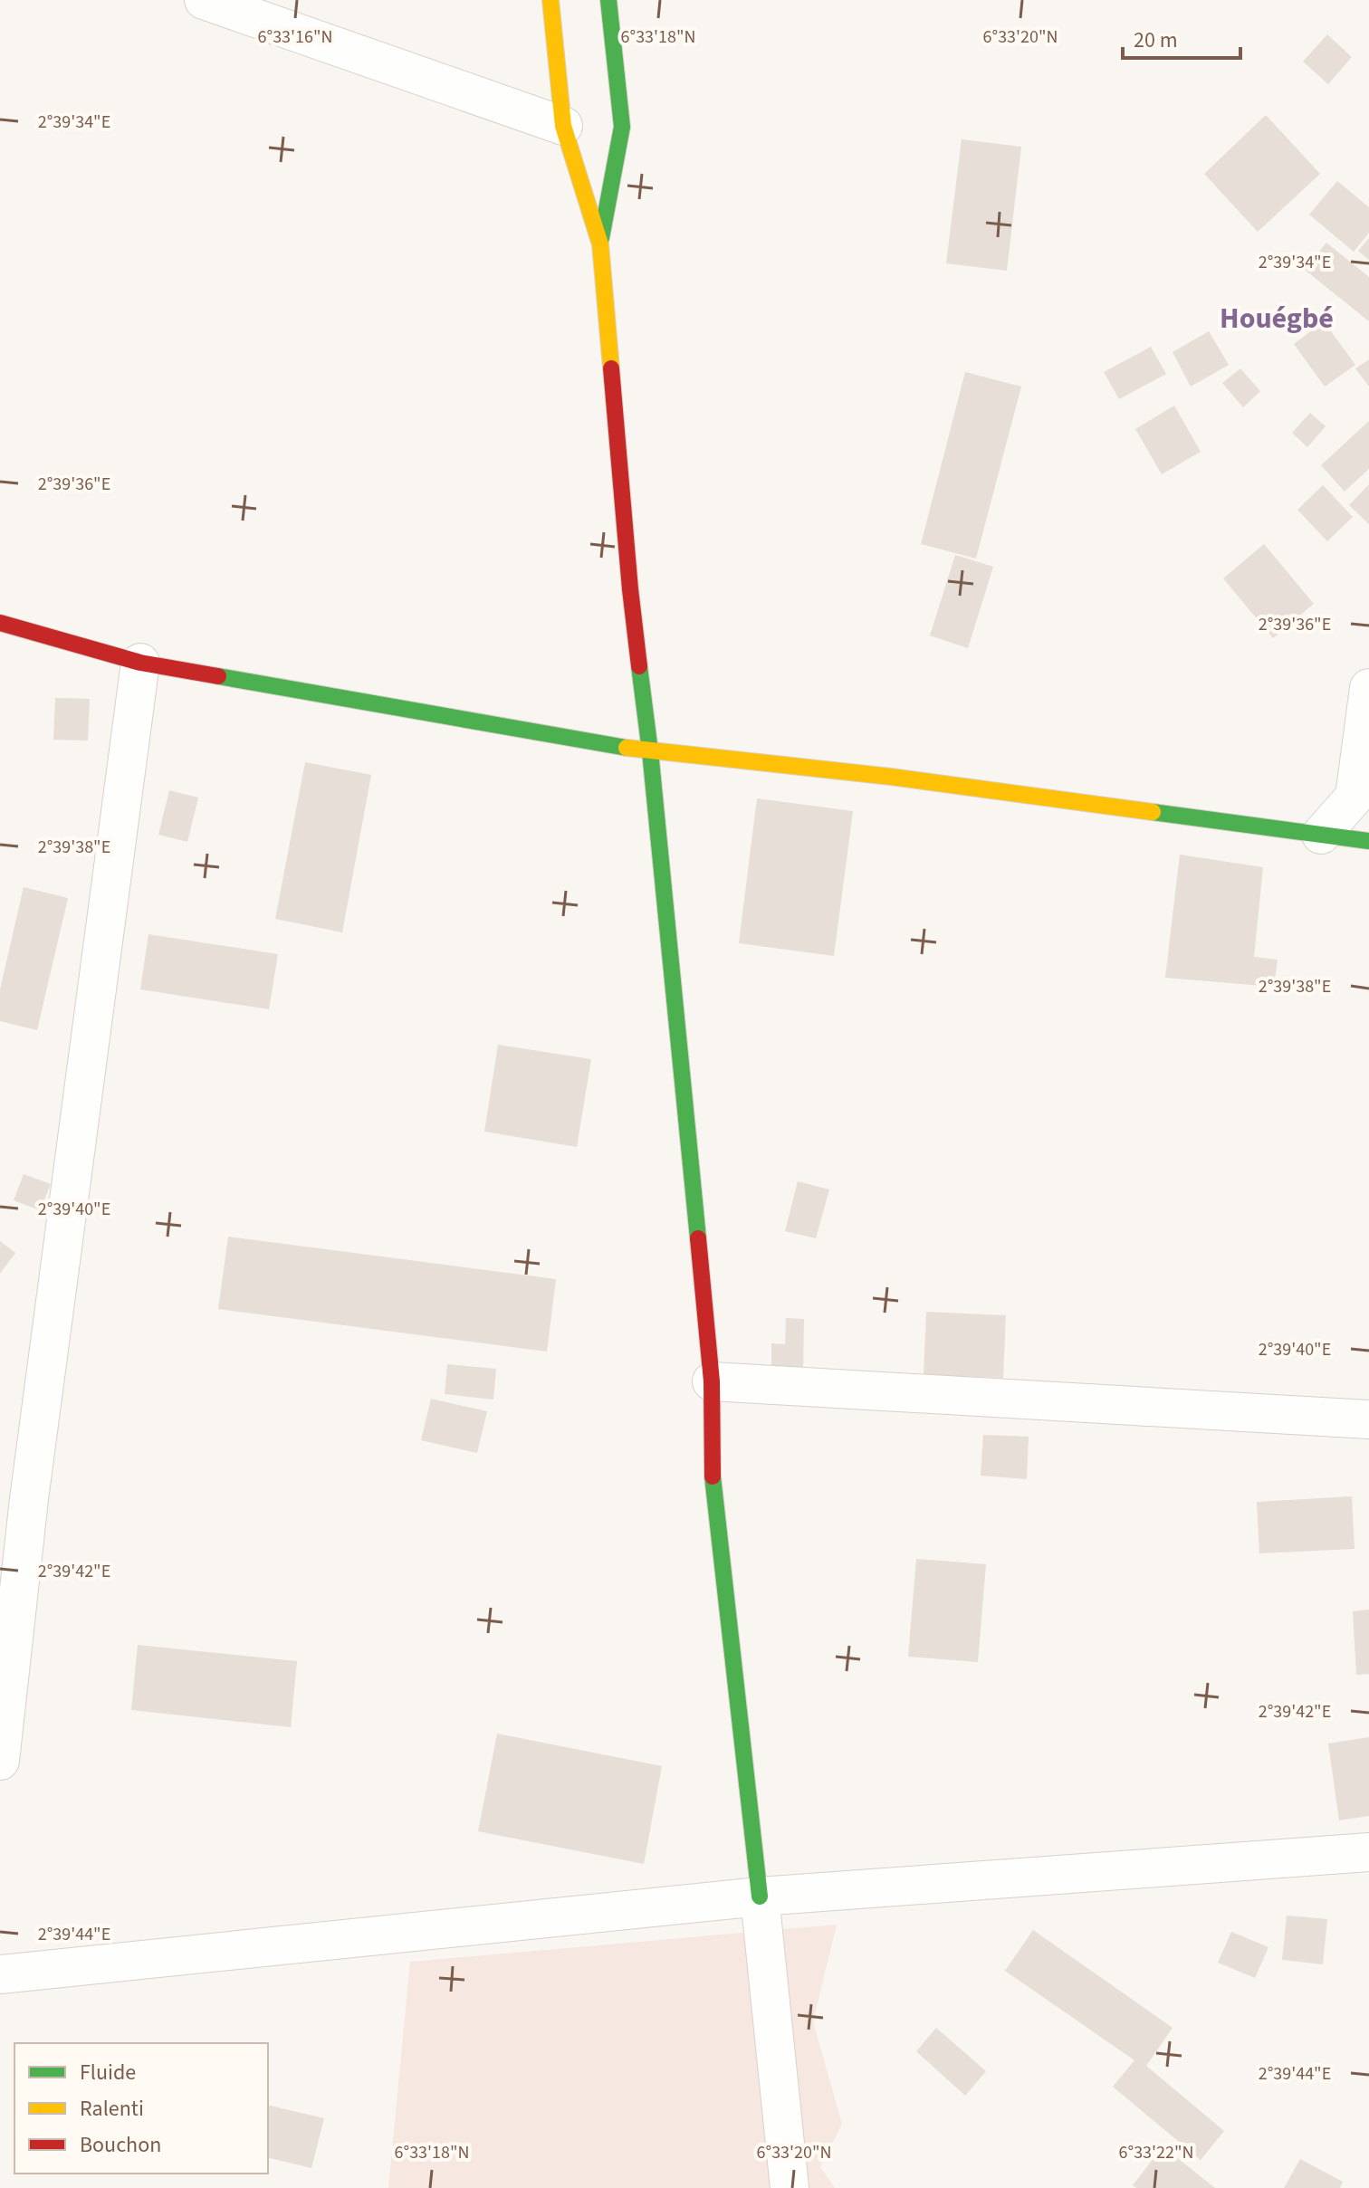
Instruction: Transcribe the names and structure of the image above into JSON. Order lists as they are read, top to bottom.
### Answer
{
  "districts": ["Houégbé"],
  "legend": ["Fluide", "Ralenti", "Bouchon"],
  "scale_bar": "20 m",
  "coordinates": [
    "6°33'16\"N",
    "6°33'18\"N",
    "6°33'20\"N",
    "2°39'34\"E",
    "2°39'36\"E",
    "2°39'38\"E",
    "2°39'40\"E",
    "2°39'42\"E",
    "2°39'44\"E",
    "6°33'22\"N"
  ]
}
